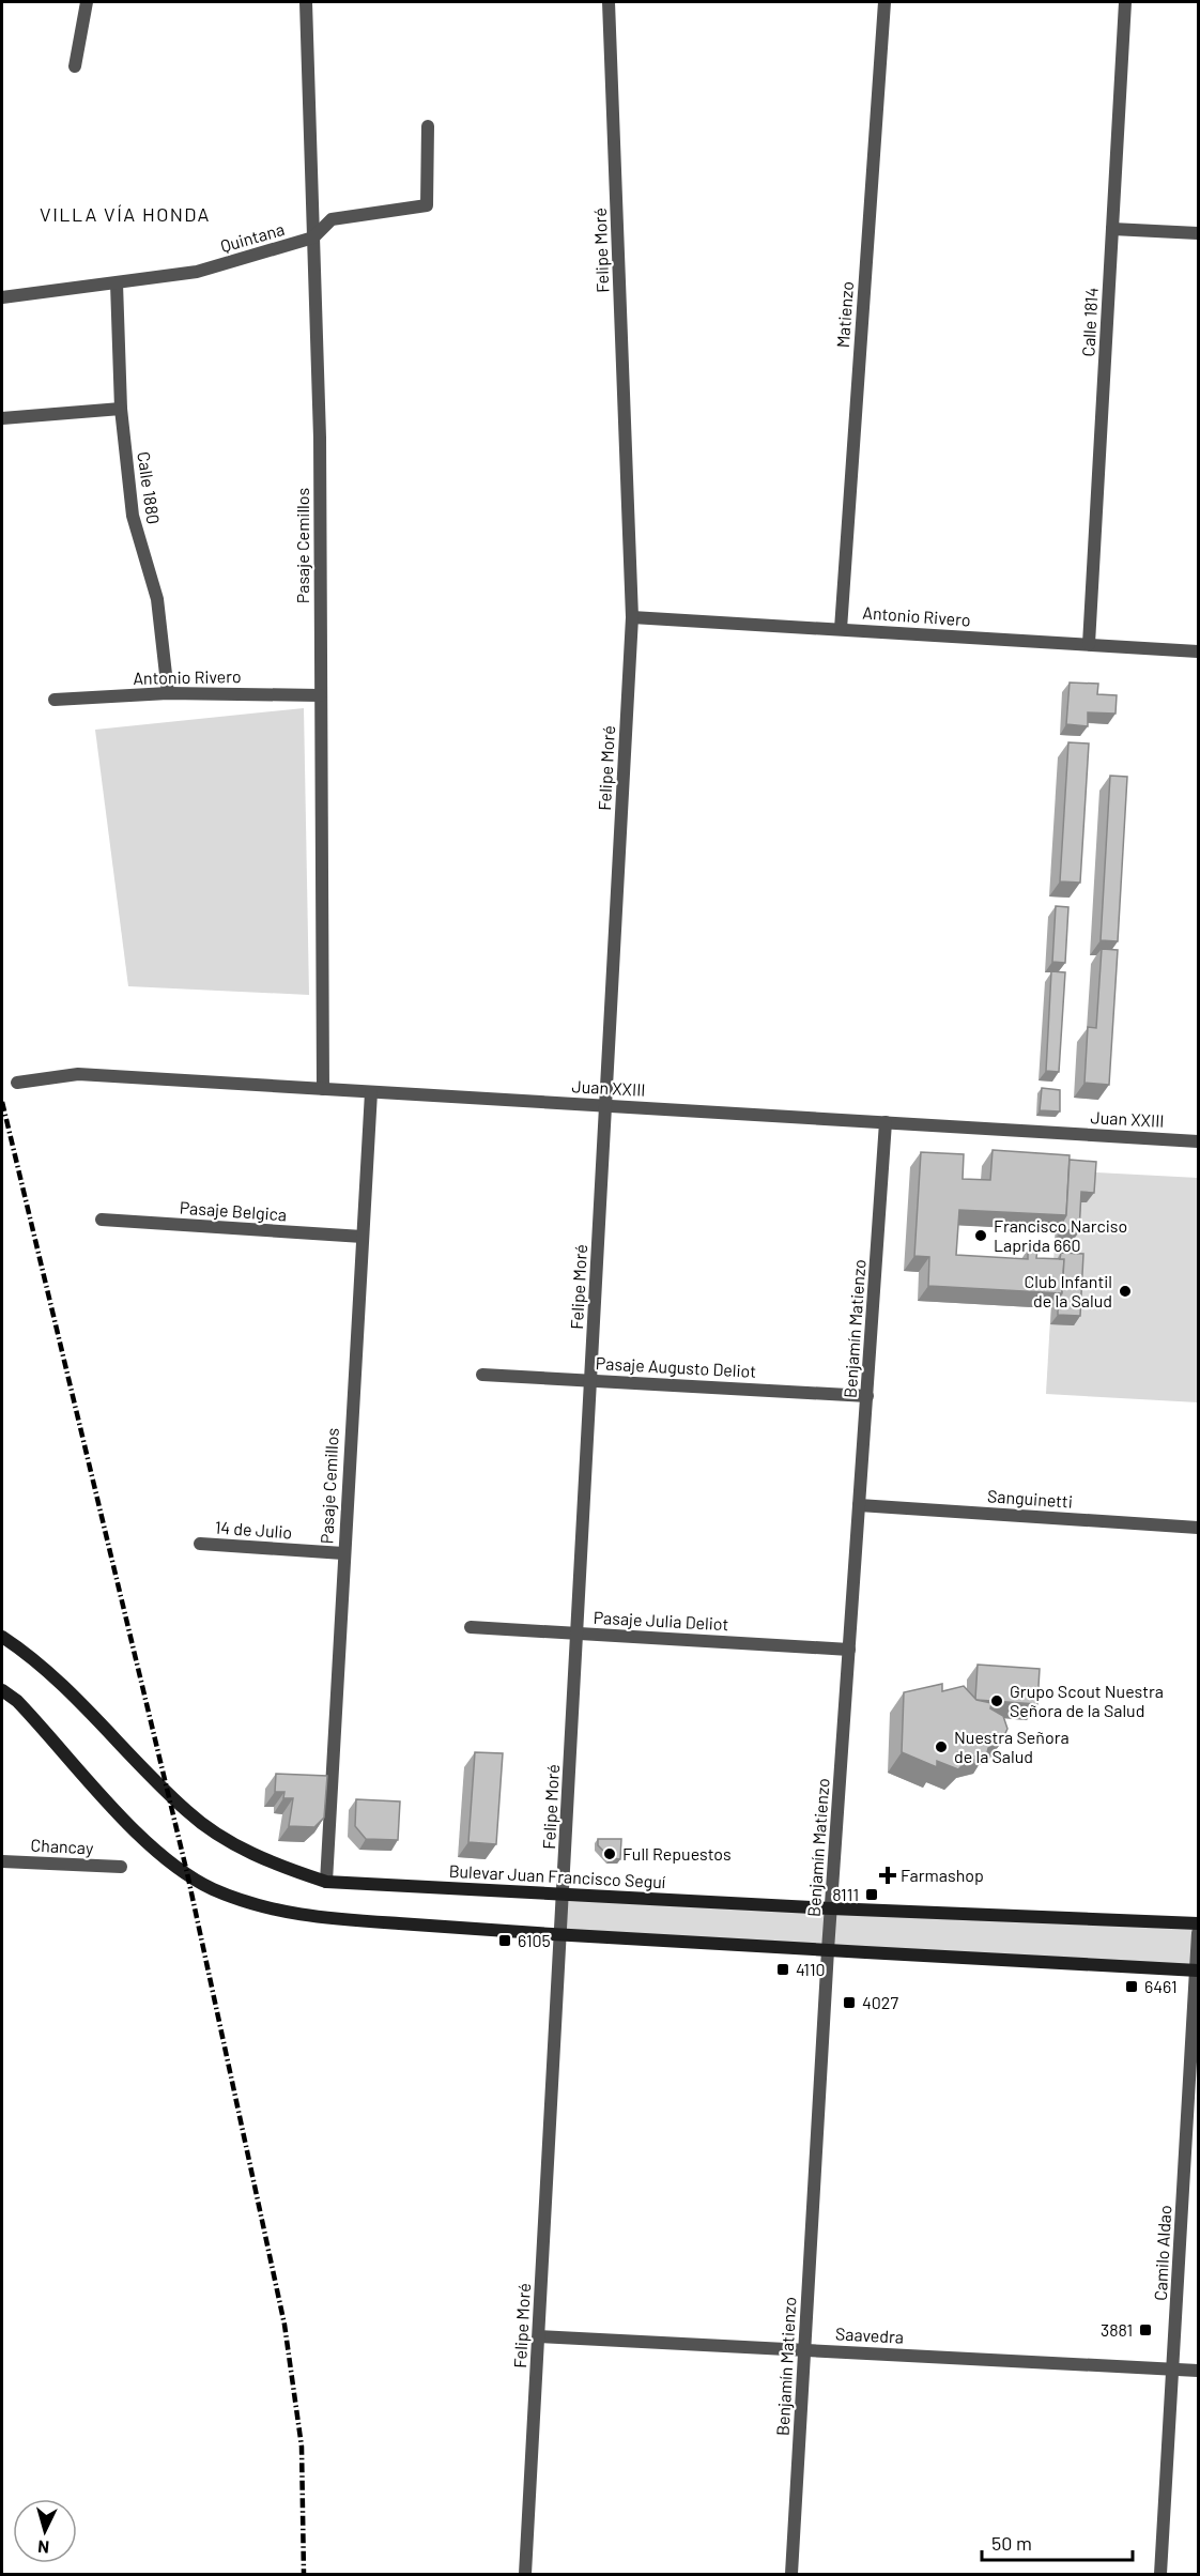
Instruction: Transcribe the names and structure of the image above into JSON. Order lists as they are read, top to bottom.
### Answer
{
  "streets": {
    "main road": ["Bulevar Juan Francisco Seguí"],
    "street": [
      "Quintana",
      "Felipe Moré",
      "Matienzo",
      "Calle 1814",
      "Calle 1880",
      "Pasaje Cemillos",
      "Antonio Rivero",
      "Juan XXIII",
      "Pasaje Belgica",
      "Benjamín Matienzo",
      "Pasaje Augusto Deliot",
      "Sanguinetti",
      "14 de Julio",
      "Pasaje Julia Deliot",
      "Chancay",
      "Camilo Aldao",
      "Saavedra"
    ]
  },
  "crossings": [
    ["Quintana", "Calle 1880"],
    ["Quintana", "Pasaje Cemillos"],
    ["Felipe Moré", "Antonio Rivero"],
    ["Felipe Moré", "Juan XXIII"],
    ["Felipe Moré", "Pasaje Augusto Deliot"],
    ["Felipe Moré", "Pasaje Julia Deliot"],
    ["Felipe Moré", "Bulevar Juan Francisco Seguí"],
    ["Felipe Moré", "Saavedra"],
    ["Matienzo", "Antonio Rivero"],
    ["Calle 1814", "Antonio Rivero"],
    ["Calle 1880", "Antonio Rivero"],
    ["Pasaje Cemillos", "Antonio Rivero"],
    ["Pasaje Cemillos", "Juan XXIII"],
    ["Pasaje Cemillos", "Pasaje Belgica"],
    ["Pasaje Cemillos", "14 de Julio"],
    ["Pasaje Cemillos", "Bulevar Juan Francisco Seguí"],
    ["Juan XXIII", "Benjamín Matienzo"],
    ["Benjamín Matienzo", "Pasaje Augusto Deliot"],
    ["Benjamín Matienzo", "Sanguinetti"],
    ["Benjamín Matienzo", "Pasaje Julia Deliot"],
    ["Benjamín Matienzo", "Bulevar Juan Francisco Seguí"],
    ["Benjamín Matienzo", "Saavedra"],
    ["Camilo Aldao", "Saavedra"]
  ],
  "districts": ["VILLA VÍA HONDA"],
  "places": {
    "other": [
      "Francisco Narciso Laprida 660",
      "Club Infantil de la Salud",
      "Grupo Scout Nuestra Señora de la Salud",
      "Nuestra Señora de la Salud",
      "Full Repuestos"
    ],
    "health": ["Farmashop"],
    "transit": [
      "8111",
      "6105",
      "4110",
      "6461",
      "4027",
      "3881"
    ]
  },
  "scale_bar": "50 m",
  "north": "bottom"
}
